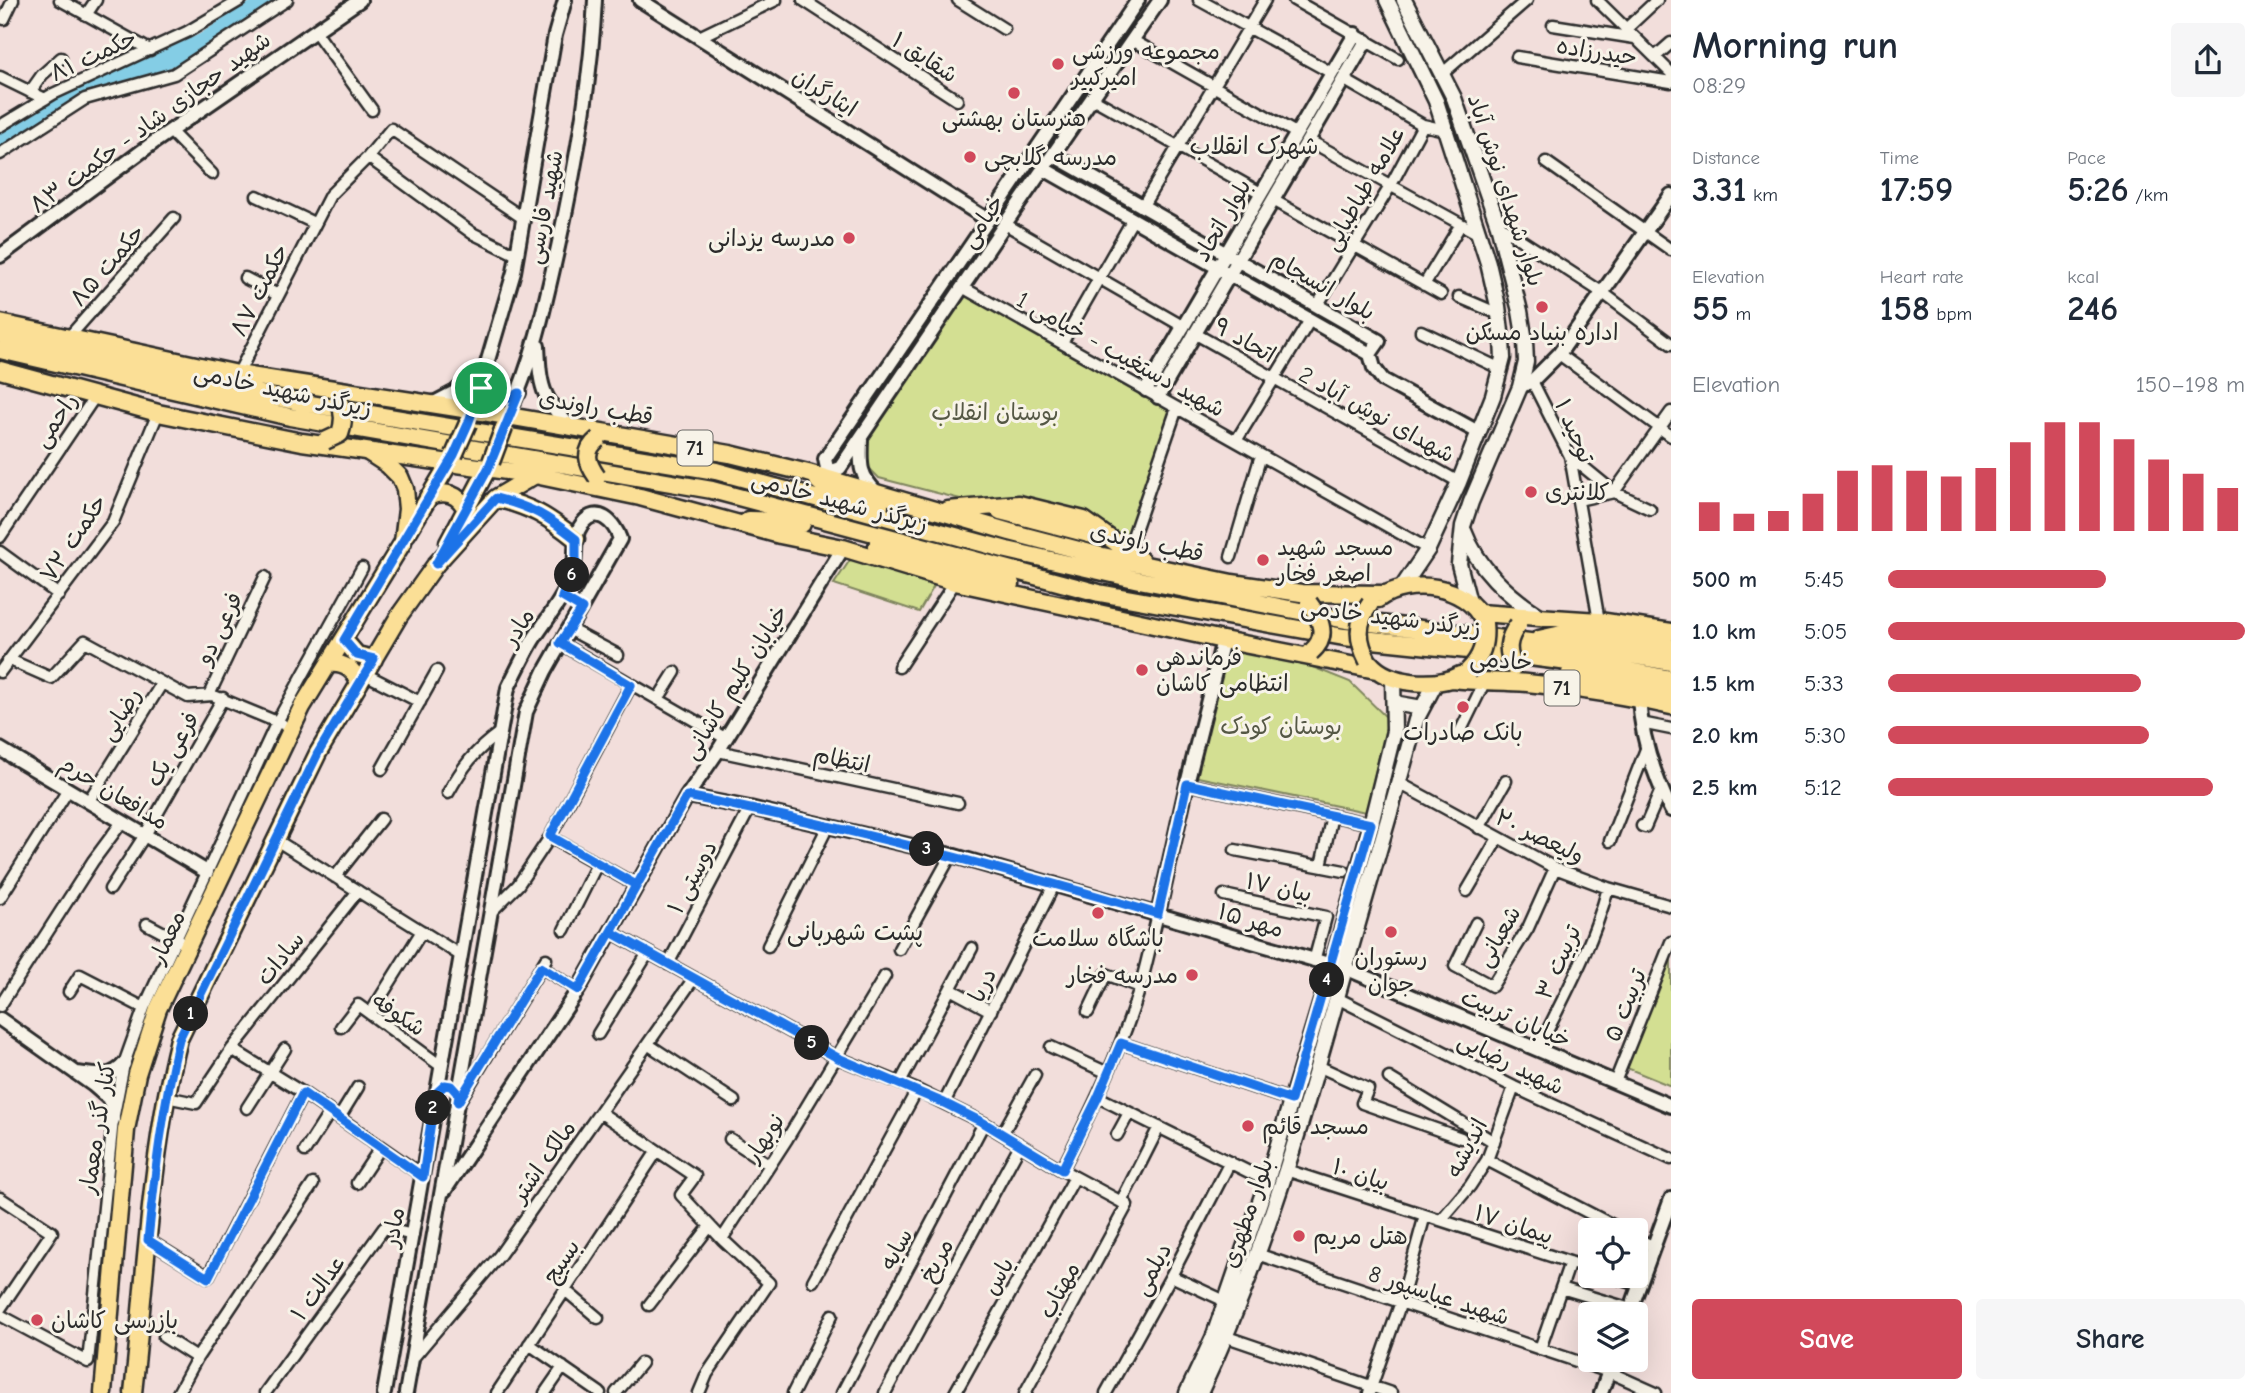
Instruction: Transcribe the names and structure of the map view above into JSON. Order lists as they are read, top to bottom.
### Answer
{
  "streets": {
    "main road": [
      "بلوار شهدای نوش آباد",
      "زیرگذر شهید خادمی",
      "قطب راوندی",
      "71",
      "خادمی",
      "معمار",
      "بلوار مطهری"
    ],
    "street": [
      "حیدرزاده",
      "حکمت ۸۱",
      "شقایق ۱",
      "ایثارگران",
      "شهید حجازی شاد - حکمت ۸۳",
      "علامه طباطبایی",
      "شهید فارسی",
      "بلوار اتحاد",
      "خیامی",
      "حکمت ۸۵",
      "بلوار انسجام",
      "حکمت ۸۷",
      "اتحاد ۹",
      "شهید دستغیب - خیامی 1",
      "شهدای نوش آباد 2",
      "راحمی",
      "توحید ۱",
      "حکمت ۷۲",
      "مادر",
      "فرعی دو",
      "خیابان کلیم کاشانی",
      "رضایی",
      "فرعی یک",
      "انتظام",
      "مدافعان حرم",
      "ولیعصر ۲۰",
      "دوستی ۱",
      "بیان ۱۷",
      "مهر ۱۵",
      "شعبانی",
      "سادات",
      "تربیت ۳",
      "دریا",
      "تربیت ۵",
      "شکوفه",
      "خیابان تربیت",
      "شهید رضایی",
      "کنار گذر معمار",
      "نوبهار",
      "اندیشه",
      "مالک اشتر",
      "بیان ۱۰",
      "پیمان ۱۷",
      "سایه",
      "مریخ",
      "بسیج",
      "دیلمی",
      "یاس",
      "عدالت ۱",
      "مهتاب",
      "شهید عباسپور 8"
    ]
  },
  "crossings": [
    ["ایثارگران", "خیامی"],
    ["علامه طباطبایی", "بلوار انسجام"],
    ["بلوار شهدای نوش آباد", "شهید دستغیب - خیامی 1"],
    ["بلوار شهدای نوش آباد", "قطب راوندی"],
    ["بلوار شهدای نوش آباد", "شهدای نوش آباد 2"],
    ["بلوار شهدای نوش آباد", "توحید ۱"],
    ["بلوار شهدای نوش آباد", "71"],
    ["بلوار شهدای نوش آباد", "خادمی"],
    ["بلوار شهدای نوش آباد", "بلوار مطهری"],
    ["شهید فارسی", "حکمت ۸۷"],
    ["شهید فارسی", "قطب راوندی"],
    ["شهید فارسی", "معمار"],
    ["بلوار اتحاد", "بلوار انسجام"],
    ["بلوار اتحاد", "اتحاد ۹"],
    ["بلوار اتحاد", "شهید دستغیب - خیامی 1"],
    ["خیامی", "بلوار انسجام"],
    ["خیامی", "اتحاد ۹"],
    ["خیامی", "شهید دستغیب - خیامی 1"],
    ["حکمت ۸۵", "قطب راوندی"],
    ["حکمت ۸۷", "قطب راوندی"],
    ["اتحاد ۹", "شهدای نوش آباد 2"],
    ["قطب راوندی", "71"],
    ["قطب راوندی", "خادمی"],
    ["قطب راوندی", "معمار"],
    ["قطب راوندی", "بلوار مطهری"],
    ["راحمی", "71"],
    ["توحید ۱", "خادمی"],
    ["71", "حکمت ۷۲"],
    ["71", "خادمی"],
    ["71", "خیابان کلیم کاشانی"],
    ["71", "معمار"],
    ["71", "بلوار مطهری"],
    ["مادر", "خیابان کلیم کاشانی"],
    ["مادر", "شکوفه"],
    ["مادر", "مالک اشتر"],
    ["مادر", "عدالت ۱"],
    ["خادمی", "بلوار مطهری"],
    ["خیابان کلیم کاشانی", "انتظام"],
    ["خیابان کلیم کاشانی", "مهر ۱۵"],
    ["رضایی", "مدافعان حرم"],
    ["فرعی یک", "مدافعان حرم"],
    ["مدافعان حرم", "کنار گذر معمار"],
    ["ولیعصر ۲۰", "شعبانی"],
    ["ولیعصر ۲۰", "تربیت ۳"],
    ["ولیعصر ۲۰", "بلوار مطهری"],
    ["دوستی ۱", "مهر ۱۵"],
    ["بیان ۱۷", "مهر ۱۵"],
    ["مهر ۱۵", "دریا"],
    ["مهر ۱۵", "خیابان تربیت"],
    ["مهر ۱۵", "بلوار مطهری"],
    ["معمار", "کنار گذر معمار"],
    ["تربیت ۳", "خیابان تربیت"],
    ["تربیت ۵", "خیابان تربیت"],
    ["خیابان تربیت", "بلوار مطهری"],
    ["شهید رضایی", "اندیشه"],
    ["شهید رضایی", "بلوار مطهری"],
    ["اندیشه", "پیمان ۱۷"],
    ["بیان ۱۰", "بلوار مطهری"],
    ["بیان ۱۰", "پیمان ۱۷"],
    ["بلوار مطهری", "شهید عباسپور 8"]
  ],
  "districts": ["شهرک انقلاب", "پشت شهربانی"],
  "parks": ["بوستان انقلاب", "بوستان کودک"],
  "places": [
    "مجموعه ورزشی امیرکبیر",
    "هنرستان بهشتی",
    "مدرسه گلابچی",
    "مدرسه یزدانی",
    "اداره بنیاد مسکن",
    "کلانتری",
    "مسجد شهید اصغر فخار",
    "فرماندهی انتظامی کاشان",
    "بانک صادرات",
    "باشگاه سلامت",
    "رستوران جوان",
    "مدرسه فخار",
    "مسجد قائم",
    "هتل مریم",
    "بازرسی کاشان"
  ],
  "page": {
    "heading": ["Morning run", "08:29"],
    "stats": [
      ["Distance", "3.31 km"],
      ["Time", "17:59"],
      ["Pace", "5:26 /km"],
      ["Elevation", "55 m"],
      ["Heart rate", "158 bpm"],
      ["kcal", "246"]
    ],
    "chart": ["Elevation", "150–198 m"],
    "list": [
      {
        "name": "500 m",
        "note": "5:45"
      },
      {
        "name": "1.0 km",
        "note": "5:05"
      },
      {
        "name": "1.5 km",
        "note": "5:33"
      },
      {
        "name": "2.0 km",
        "note": "5:30"
      },
      {
        "name": "2.5 km",
        "note": "5:12"
      }
    ],
    "pins": [
      "6",
      "3",
      "4",
      "1",
      "5",
      "2"
    ],
    "buttons": ["Save", "Share"]
  }
}
